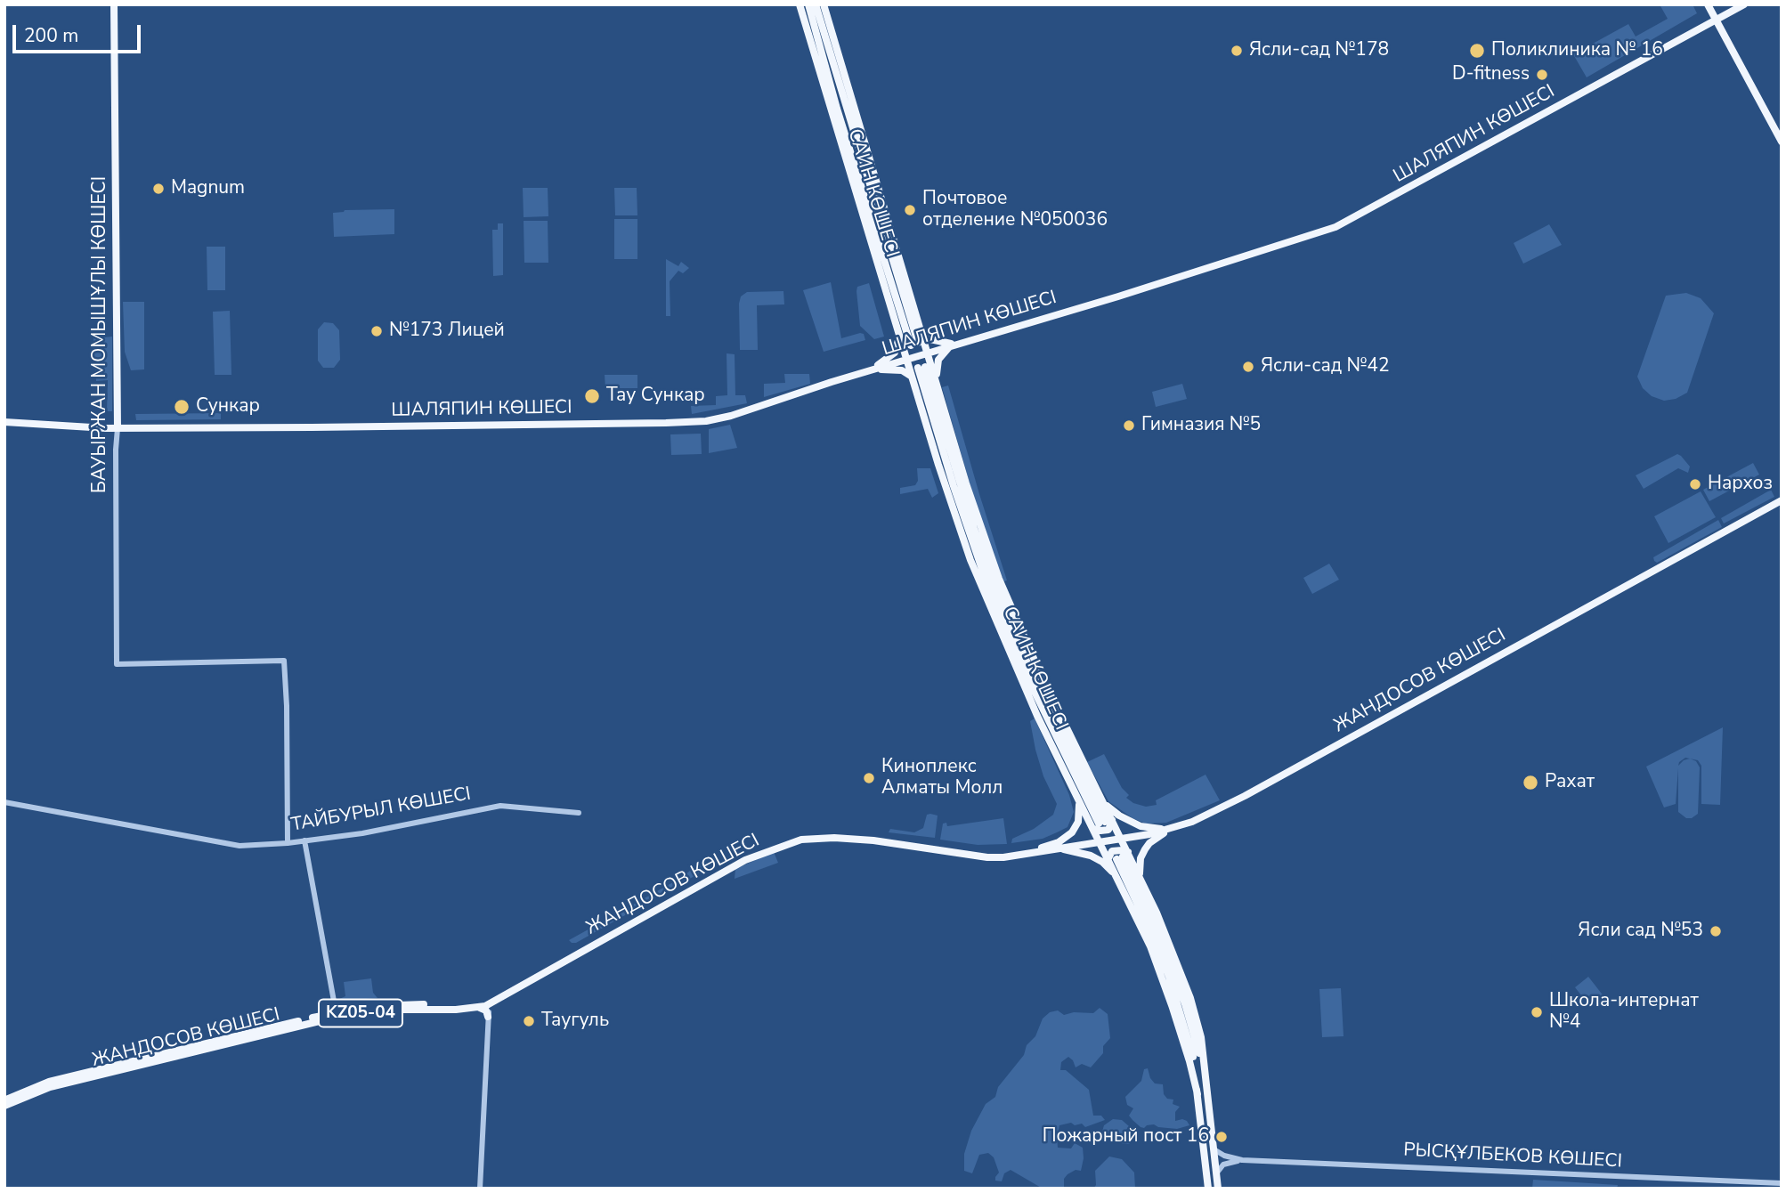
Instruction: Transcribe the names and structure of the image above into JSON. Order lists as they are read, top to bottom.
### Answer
{
  "streets": {
    "main road": [
      "ШАЛЯПИН КӨШЕСІ",
      "САИН КӨШЕСІ",
      "БАУЫРЖАН МОМЫШҰЛЫ КӨШЕСІ",
      "ЖАНДОСОВ КӨШЕСІ",
      "KZ05-04"
    ],
    "street": ["ТАЙБУРЫЛ КӨШЕСІ", "РЫСҚҰЛБЕКОВ КӨШЕСІ"]
  },
  "crossings": [
    ["ШАЛЯПИН КӨШЕСІ", "САИН КӨШЕСІ"],
    ["ШАЛЯПИН КӨШЕСІ", "БАУЫРЖАН МОМЫШҰЛЫ КӨШЕСІ"],
    ["САИН КӨШЕСІ", "ЖАНДОСОВ КӨШЕСІ"],
    ["БАУЫРЖАН МОМЫШҰЛЫ КӨШЕСІ", "ТАЙБУРЫЛ КӨШЕСІ"]
  ],
  "places": [
    "Ясли-сад №178",
    "Поликлиника № 16",
    "D-fitness",
    "Magnum",
    "Почтовое отделение №050036",
    "№173 Лицей",
    "Ясли-сад №42",
    "Тау Сункар",
    "Сункар",
    "Гимназия №5",
    "Нархоз",
    "Киноплекс Алматы Молл",
    "Рахат",
    "Ясли сад №53",
    "Школа-интернат №4",
    "Таугуль",
    "Пожарный пост 16"
  ],
  "scale_bar": "200 m"
}
